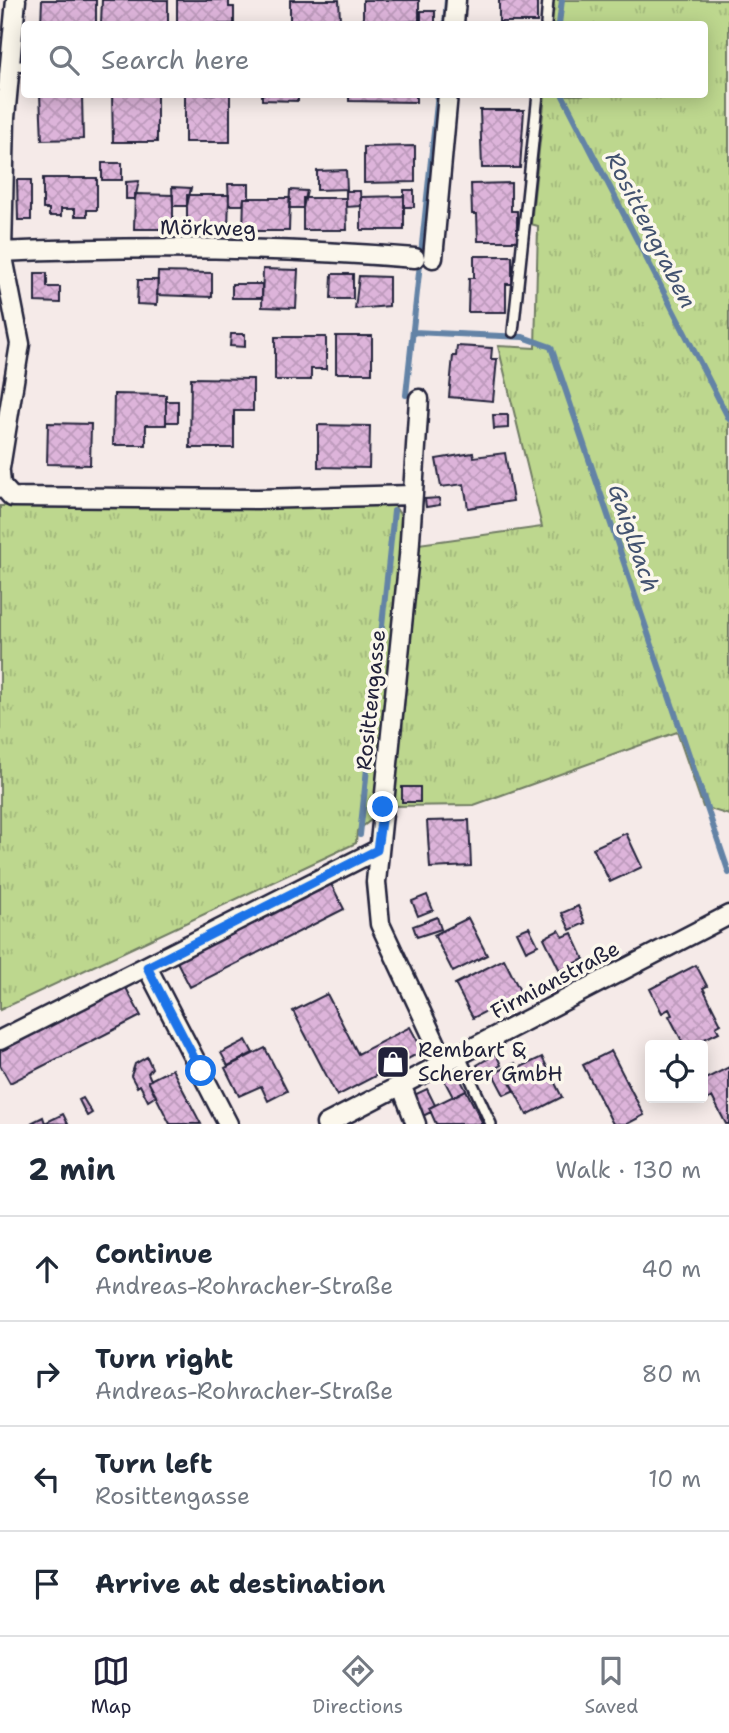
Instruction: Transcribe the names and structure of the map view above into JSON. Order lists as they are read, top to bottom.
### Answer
{
  "streets": {
    "street": ["Mörkweg", "Rosittengasse", "Firmianstraße"]
  },
  "crossings": [
    ["Rosittengasse", "Firmianstraße"]
  ],
  "water": ["Rosittengraben", "Gaiglbach"],
  "places": {
    "shop": ["Rembart & Scherer GmbH"]
  },
  "page": {
    "search": "Search here",
    "heading": ["2 min", "Walk · 130 m"],
    "list": [
      ["Continue", "Andreas-Rohracher-Straße", "40 m"],
      ["Turn right", "Andreas-Rohracher-Straße", "80 m"],
      ["Turn left", "Rosittengasse", "10 m"],
      "Arrive at destination"
    ],
    "nav": ["Map", "Directions", "Saved"]
  }
}
